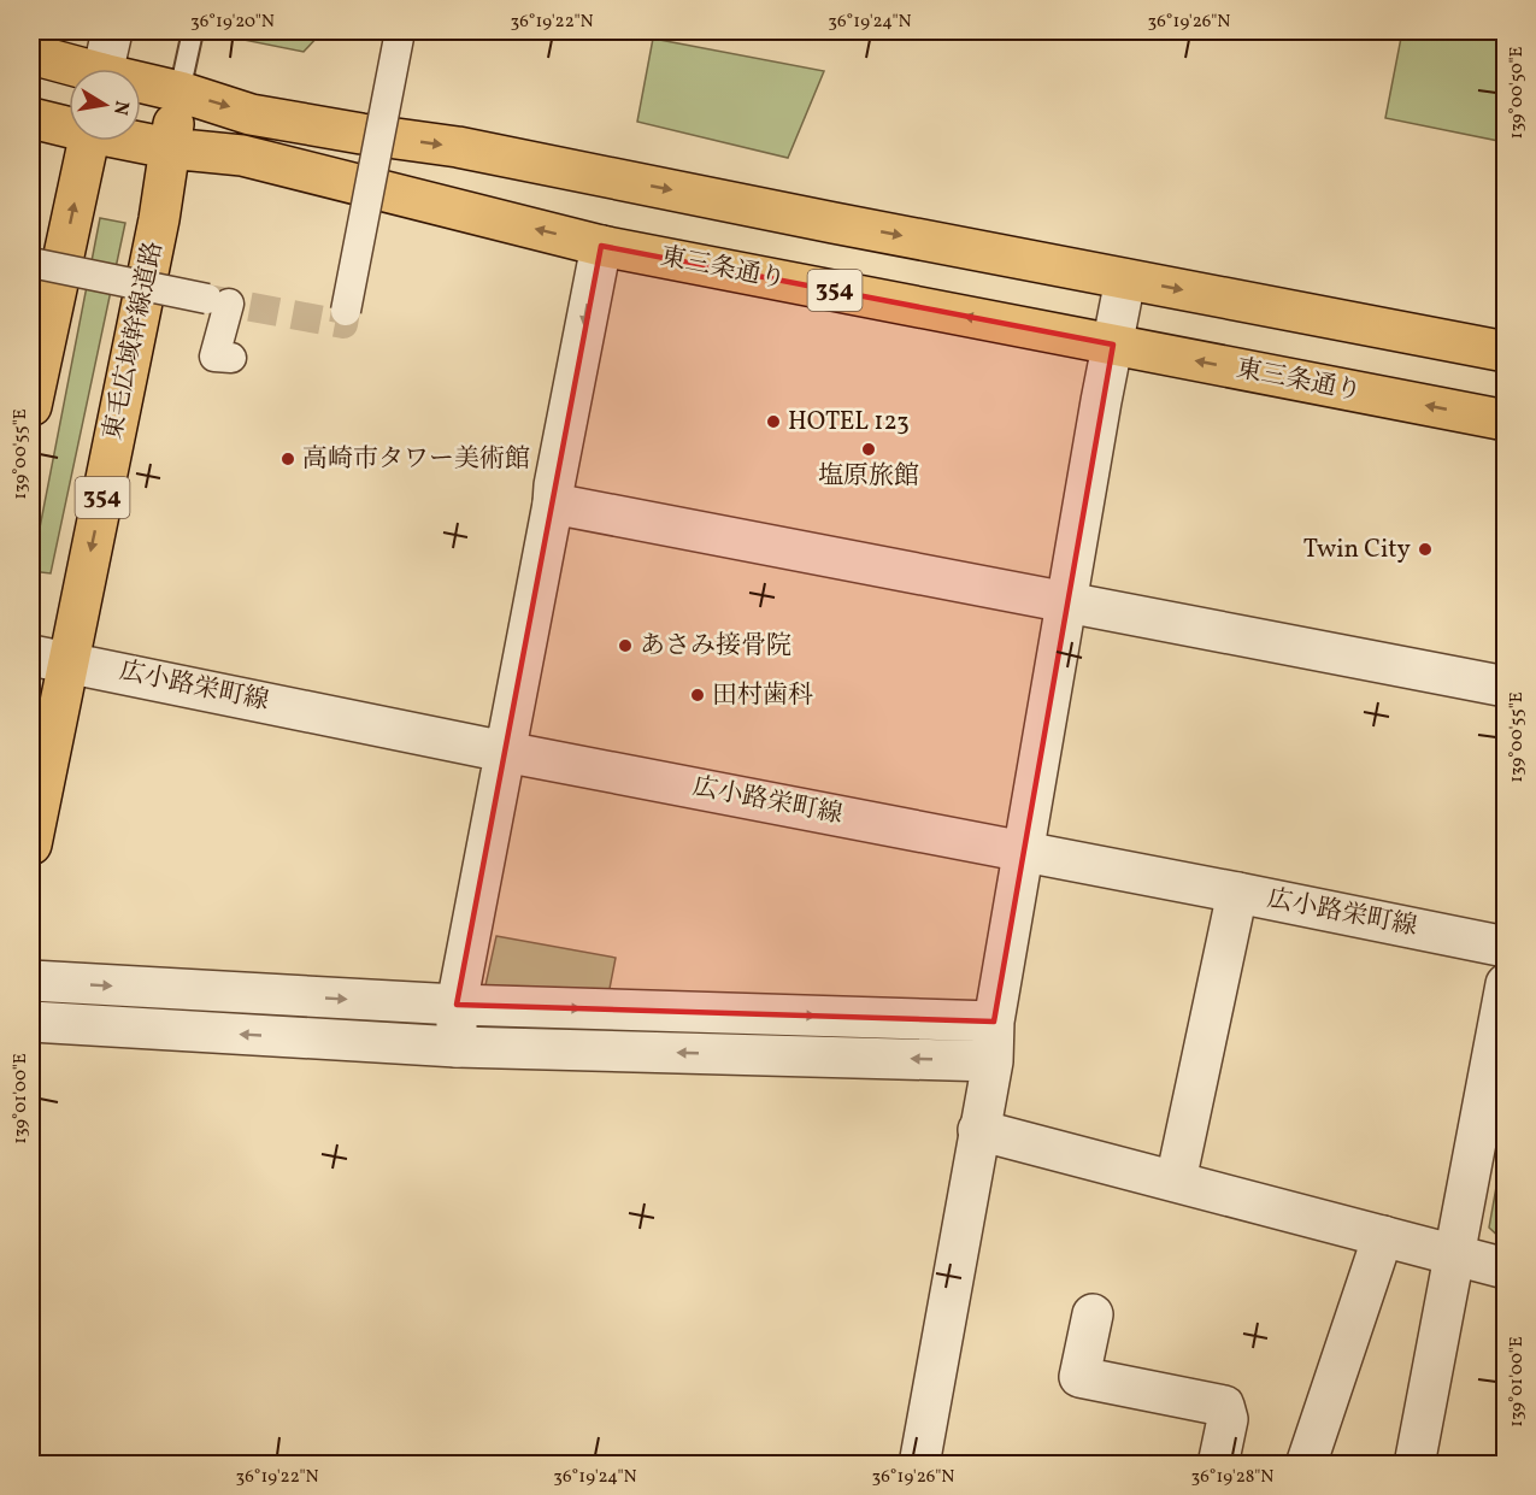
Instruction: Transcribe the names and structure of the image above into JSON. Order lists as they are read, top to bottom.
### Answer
{
  "streets": {
    "main road": ["東三条通り", "354", "東毛広域幹線道路"],
    "street": ["広小路栄町線"]
  },
  "crossings": [
    ["東三条通り", "東毛広域幹線道路"],
    ["東毛広域幹線道路", "広小路栄町線"]
  ],
  "places": [
    "HOTEL 123",
    "塩原旅館",
    "高崎市タワー美術館",
    "Twin City",
    "あさみ接骨院",
    "田村歯科"
  ],
  "north": "right",
  "coordinates": [
    "36°19'20\"N",
    "36°19'22\"N",
    "36°19'24\"N",
    "36°19'26\"N",
    "139°00'50\"E",
    "139°00'55\"E",
    "139°01'00\"E",
    "36°19'28\"N"
  ]
}
